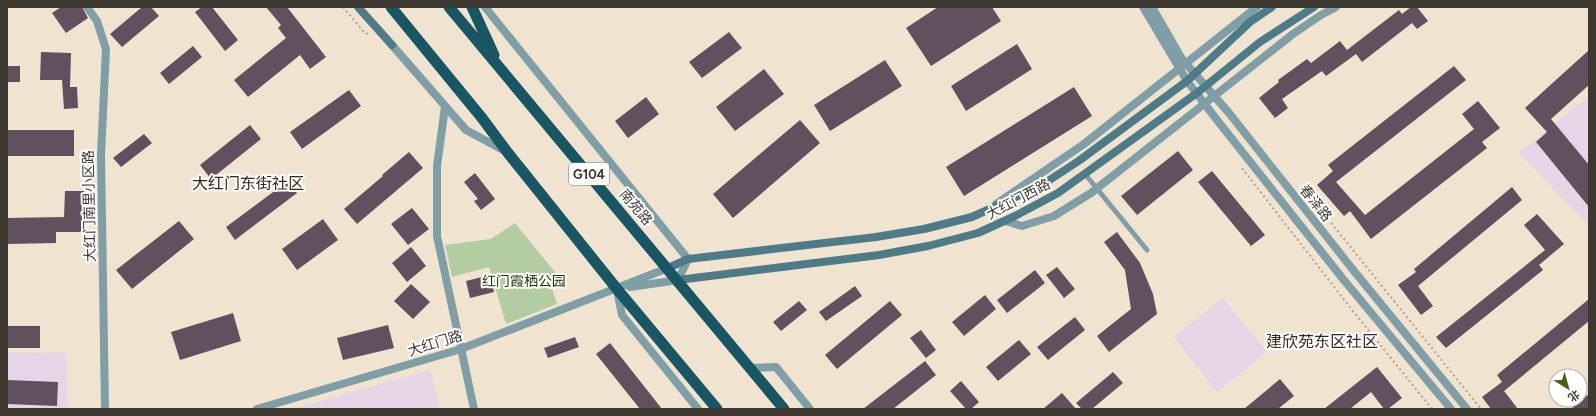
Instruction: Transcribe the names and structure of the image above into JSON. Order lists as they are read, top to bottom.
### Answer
{
  "streets": {
    "highway": ["G104", "南苑路"],
    "main road": ["大红门西路"],
    "street": ["春泽路", "大红门南里小区路", "大红门路"]
  },
  "crossings": [
    ["大红门西路", "春泽路"],
    ["大红门西路", "南苑路"]
  ],
  "districts": ["大红门东街社区", "建欣苑东区社区"],
  "parks": ["红门霞栖公园"],
  "north": "bottom right"
}
